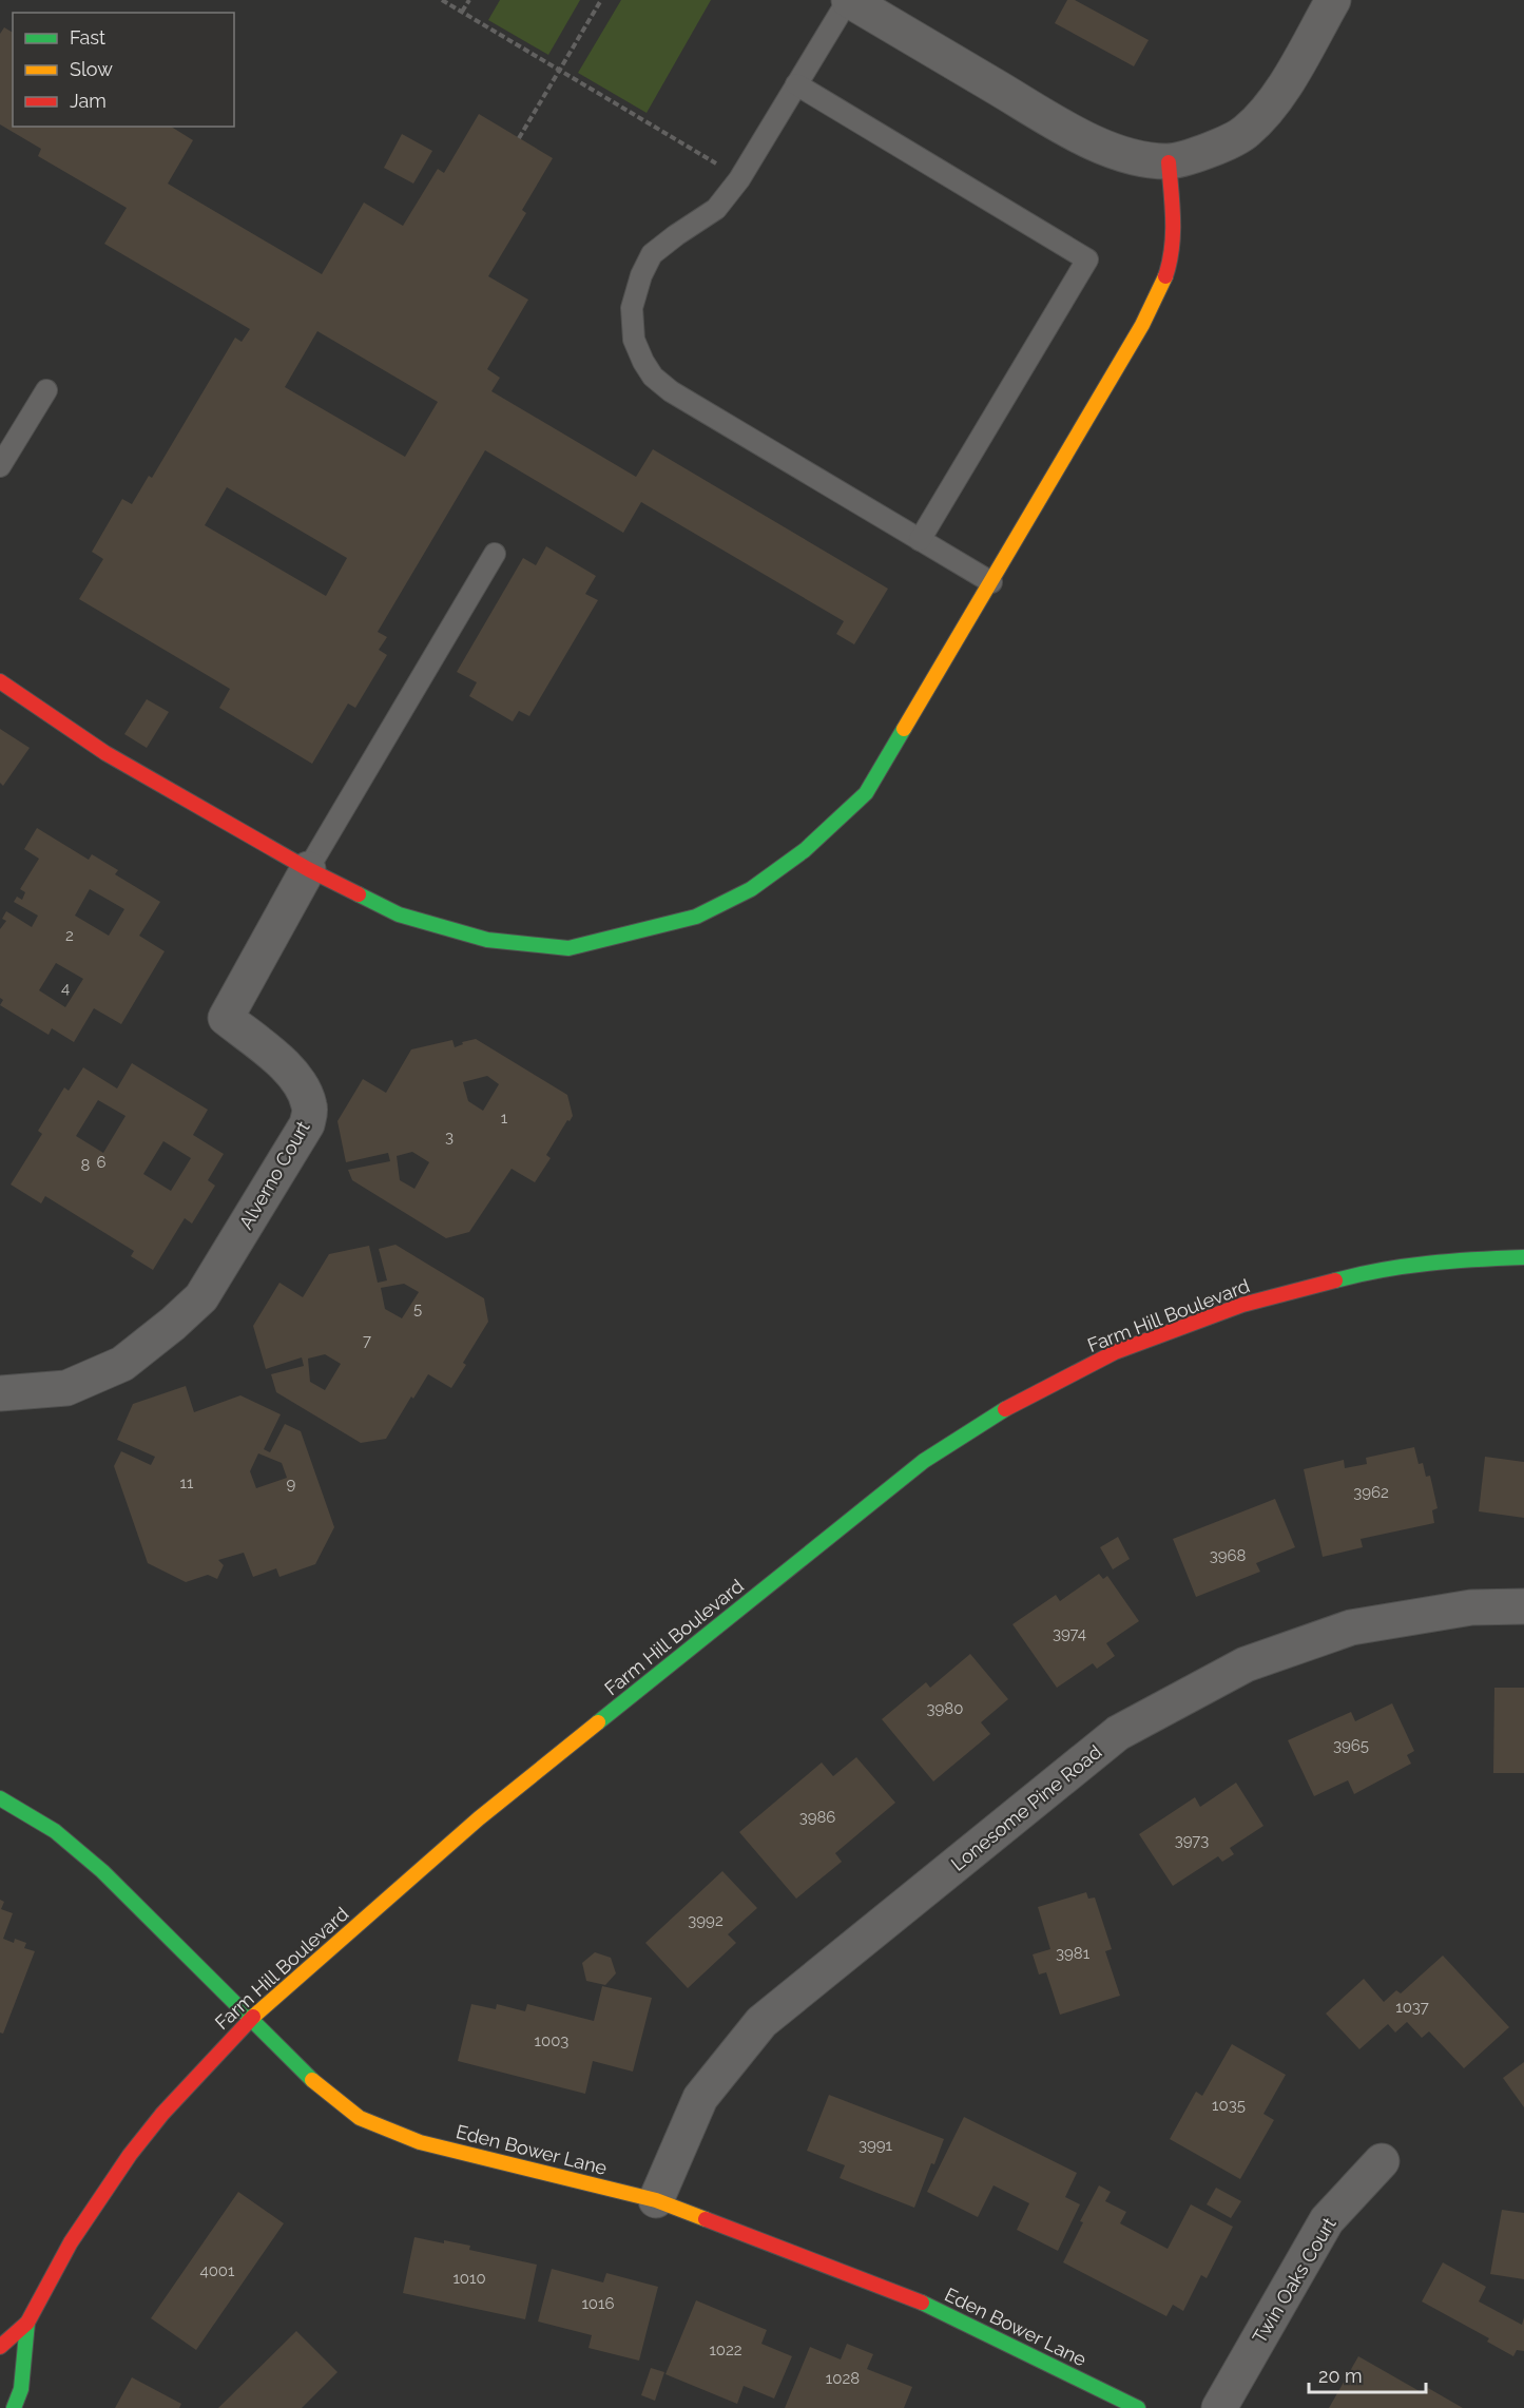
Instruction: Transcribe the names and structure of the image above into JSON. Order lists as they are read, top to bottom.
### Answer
{
  "streets": {
    "street": [
      "Alverno Court",
      "Farm Hill Boulevard",
      "Lonesome Pine Road",
      "Eden Bower Lane",
      "Twin Oaks Court"
    ]
  },
  "crossings": [
    ["Farm Hill Boulevard", "Eden Bower Lane"],
    ["Lonesome Pine Road", "Eden Bower Lane"]
  ],
  "house_numbers": [
    "2",
    "4",
    "1",
    "3",
    "6",
    "8",
    "5",
    "7",
    "11",
    "9",
    "3962",
    "3968",
    "3974",
    "3980",
    "3965",
    "3986",
    "3973",
    "3992",
    "3981",
    "1037",
    "1003",
    "1035",
    "3991",
    "4001",
    "1010",
    "1016",
    "1022",
    "1028"
  ],
  "legend": ["Fast", "Slow", "Jam"],
  "scale_bar": "20 m"
}
